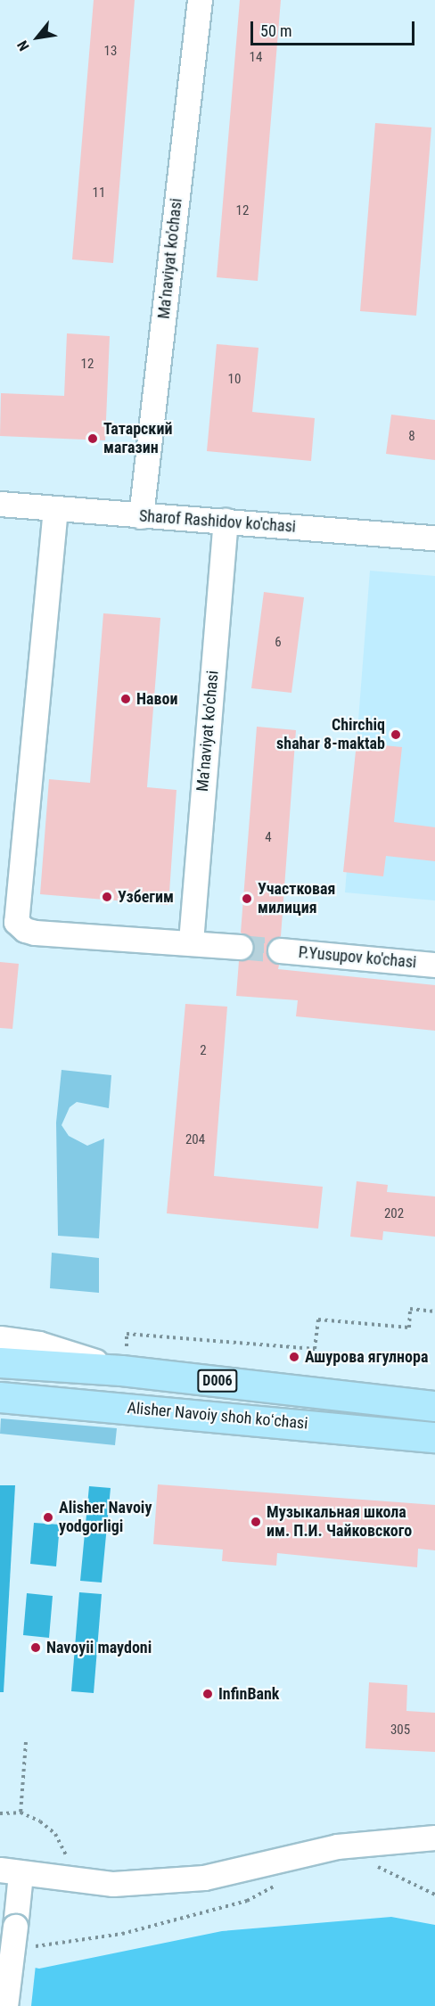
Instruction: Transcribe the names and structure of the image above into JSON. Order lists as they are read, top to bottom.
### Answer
{
  "streets": {
    "main road": ["D006", "Alisher Navoiy shoh koʻchasi"],
    "street": ["Ma’naviyat ko'chasi", "Sharof Rashidov ko'chasi", "P.Yusupov ko'chasi"]
  },
  "crossings": [
    ["Ma’naviyat ko'chasi", "Sharof Rashidov ko'chasi"]
  ],
  "places": [
    "Татарский магазин",
    "Навои",
    "Chirchiq shahar 8-maktab",
    "Узбегим",
    "Участковая милиция",
    "Ашурова ягулнора",
    "Alisher Navoiy yodgorligi",
    "Музыкальная школа им. П.И. Чайковского",
    "Navoyii maydoni",
    "InfinBank"
  ],
  "house_numbers": [
    "13",
    "14",
    "11",
    "12",
    "12",
    "10",
    "8",
    "6",
    "4",
    "2",
    "204",
    "202",
    "305"
  ],
  "scale_bar": "50 m",
  "north": "bottom left"
}
